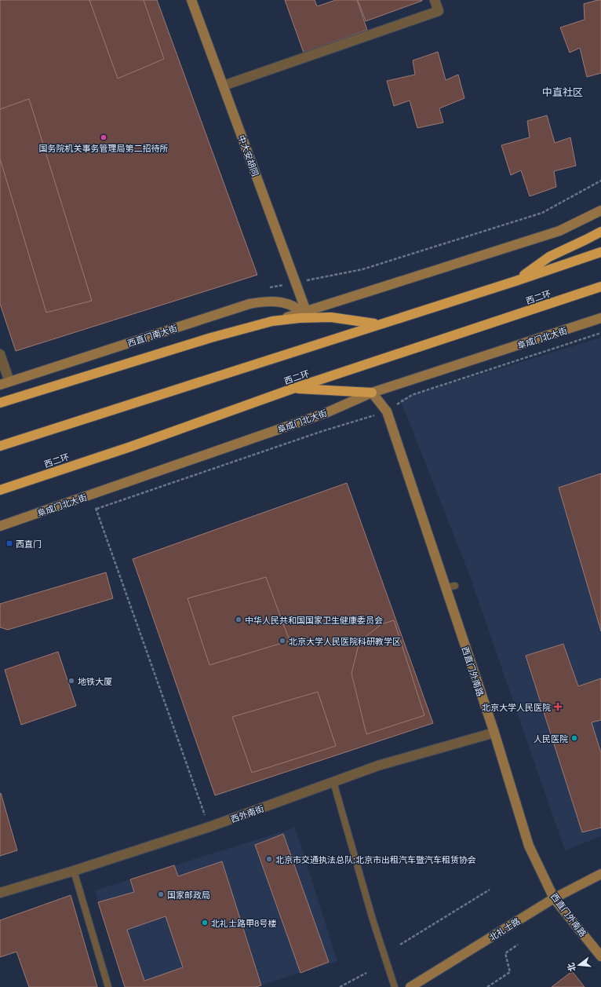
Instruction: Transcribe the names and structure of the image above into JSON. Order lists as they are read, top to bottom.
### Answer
{
  "streets": {
    "highway": ["西二环"],
    "street": [
      "中大安胡同",
      "西直门南大街",
      "阜成门北大街",
      "西直门外南路",
      "西外南街",
      "北礼士路"
    ]
  },
  "crossings": [
    ["中大安胡同", "西直门南大街"],
    ["阜成门北大街", "西直门外南路"],
    ["西直门外南路", "西外南街"],
    ["西直门外南路", "北礼士路"]
  ],
  "districts": ["中直社区"],
  "places": {
    "other": [
      "国务院机关事务管理局第二招待所",
      "中华人民共和国国家卫生健康委员会",
      "北京大学人民医院科研教学区",
      "地铁大厦",
      "人民医院",
      "北京市交通执法总队;北京市出租汽车暨汽车租赁协会",
      "国家邮政局",
      "北礼士路甲8号楼"
    ],
    "transit": ["西直门"],
    "health": ["北京大学人民医院"]
  },
  "north": "left"
}
